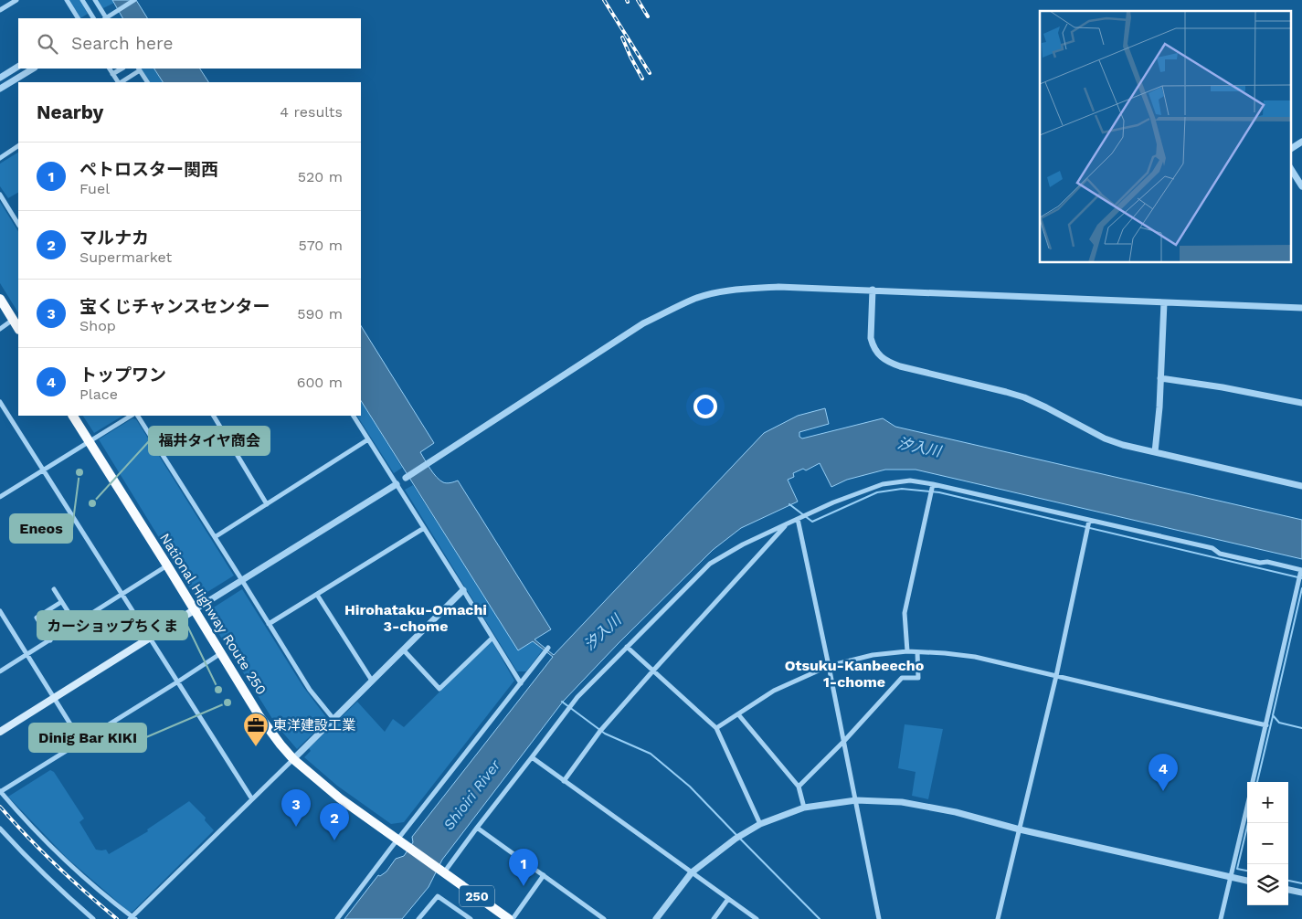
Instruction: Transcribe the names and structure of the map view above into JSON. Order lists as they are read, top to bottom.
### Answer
{
  "streets": {
    "highway": ["National Highway Route 250", "250"]
  },
  "districts": ["Hirohataku-Omachi 3-chome", "Otsuku-Kanbeecho 1-chome"],
  "water": ["汐入川", "Shioiri River"],
  "places": {
    "other": [
      "Eneos",
      "福井タイヤ商会",
      "カーショップちくま",
      "Dinig Bar KIKI"
    ],
    "office": ["東洋建設工業"]
  },
  "page": {
    "search": "Search here",
    "heading": ["Nearby", "4 results"],
    "list": [
      {
        "mark": "1",
        "name": "ペトロスター関西",
        "note": "Fuel",
        "value": "520 m"
      },
      {
        "mark": "2",
        "name": "マルナカ",
        "note": "Supermarket",
        "value": "570 m"
      },
      {
        "mark": "3",
        "name": "宝くじチャンスセンター",
        "note": "Shop",
        "value": "590 m"
      },
      {
        "mark": "4",
        "name": "トップワン",
        "note": "Place",
        "value": "600 m"
      }
    ],
    "pins": [
      "4",
      "3",
      "2",
      "1"
    ],
    "map_buttons": ["+", "−"]
  }
}
